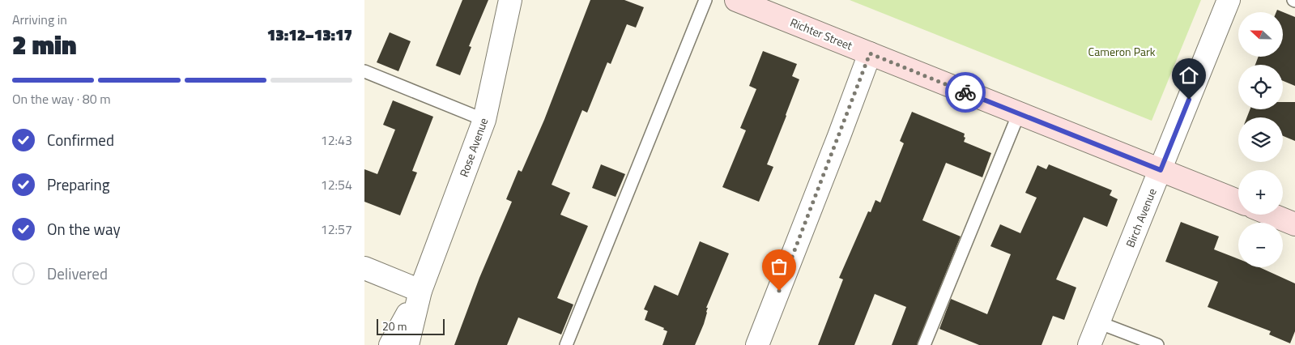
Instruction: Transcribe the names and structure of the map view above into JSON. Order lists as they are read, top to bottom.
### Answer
{
  "streets": {
    "main road": ["Richter Street"],
    "street": ["Rose Avenue", "Birch Avenue"]
  },
  "crossings": [
    ["Richter Street", "Birch Avenue"]
  ],
  "parks": ["Cameron Park"],
  "scale_bar": "20 m",
  "north": "left",
  "page": {
    "heading": ["2 min", "Arriving in", "13:12–13:17"],
    "map_buttons": ["+", "−"],
    "bar": "On the way · 80 m",
    "list": [
      ["Confirmed", "12:43"],
      ["Preparing", "12:54"],
      ["On the way", "12:57"],
      "Delivered"
    ],
    "scale": "20 m"
  }
}
